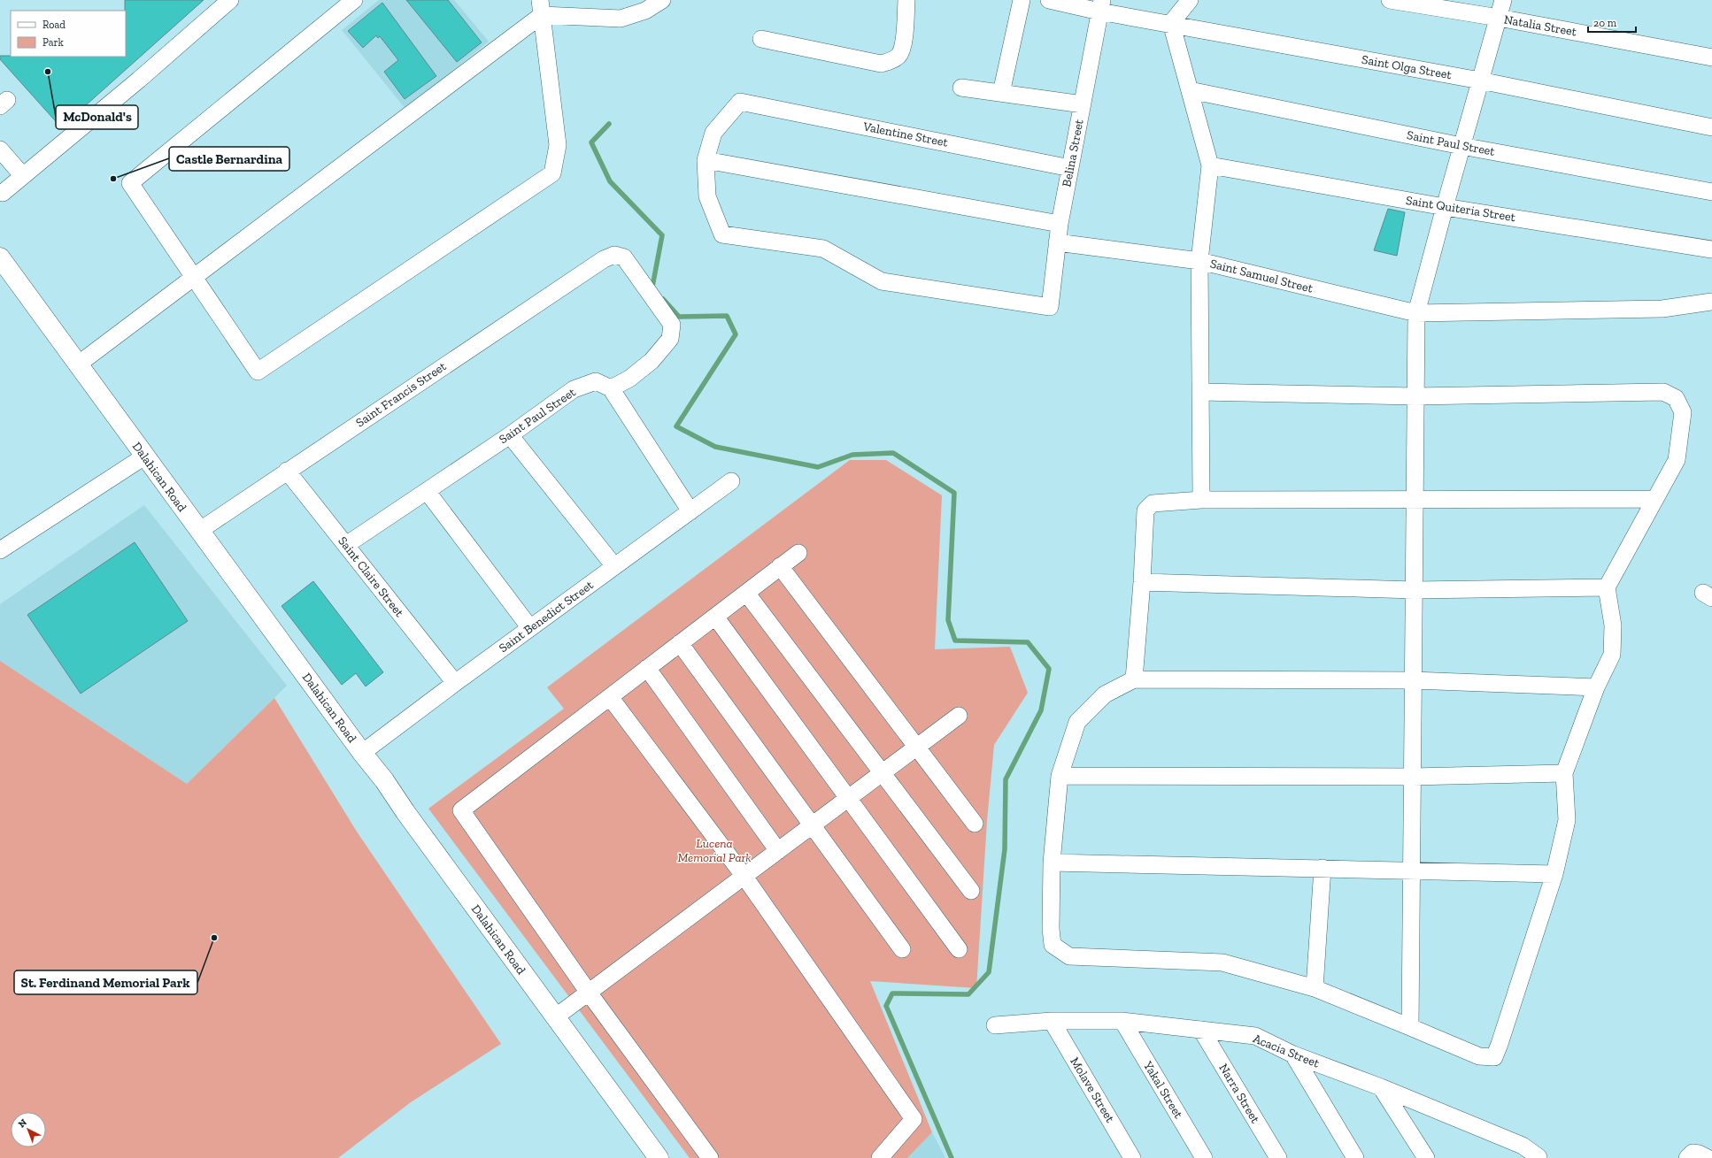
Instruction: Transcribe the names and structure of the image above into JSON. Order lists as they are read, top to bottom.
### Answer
{
  "streets": {
    "main road": ["Dalahican Road"],
    "street": [
      "Natalia Street",
      "Saint Olga Street",
      "Valentine Street",
      "Saint Paul Street",
      "Belina Street",
      "Saint Quiteria Street",
      "Saint Samuel Street",
      "Saint Francis Street",
      "Saint Claire Street",
      "Saint Benedict Street",
      "Acacia Street",
      "Molave Street",
      "Yakal Street",
      "Narra Street"
    ]
  },
  "crossings": [
    ["Saint Olga Street", "Belina Street"],
    ["Saint Olga Street", "Saint Samuel Street"],
    ["Valentine Street", "Belina Street"],
    ["Saint Paul Street", "Saint Samuel Street"],
    ["Saint Paul Street", "Saint Francis Street"],
    ["Saint Paul Street", "Saint Claire Street"],
    ["Saint Quiteria Street", "Saint Samuel Street"],
    ["Saint Francis Street", "Dalahican Road"],
    ["Saint Francis Street", "Saint Claire Street"],
    ["Dalahican Road", "Saint Benedict Street"],
    ["Saint Claire Street", "Saint Benedict Street"],
    ["Acacia Street", "Molave Street"],
    ["Acacia Street", "Yakal Street"],
    ["Acacia Street", "Narra Street"]
  ],
  "parks": ["Lucena Memorial Park"],
  "places": ["McDonald's", "Castle Bernardina", "St. Ferdinand Memorial Park"],
  "legend": ["Road", "Park"],
  "scale_bar": "20 m",
  "north": "top left"
}
